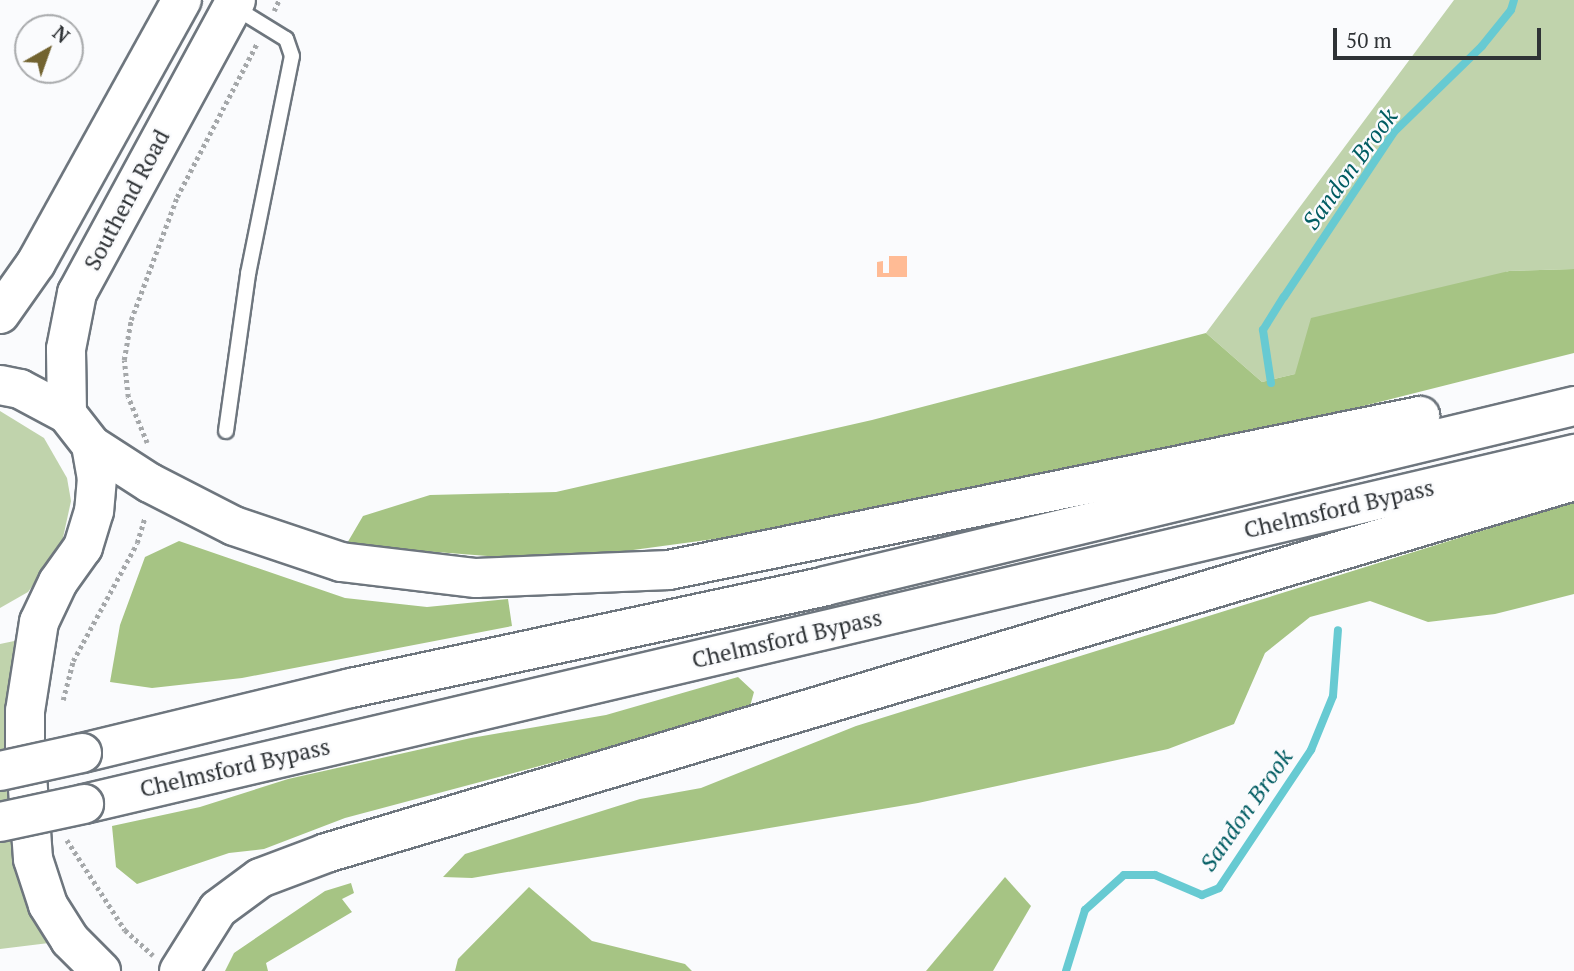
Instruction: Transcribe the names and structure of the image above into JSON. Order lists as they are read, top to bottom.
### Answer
{
  "streets": {
    "main road": ["Southend Road", "Chelmsford Bypass"]
  },
  "water": ["Sandon Brook"],
  "scale_bar": "50 m",
  "north": "top right"
}
